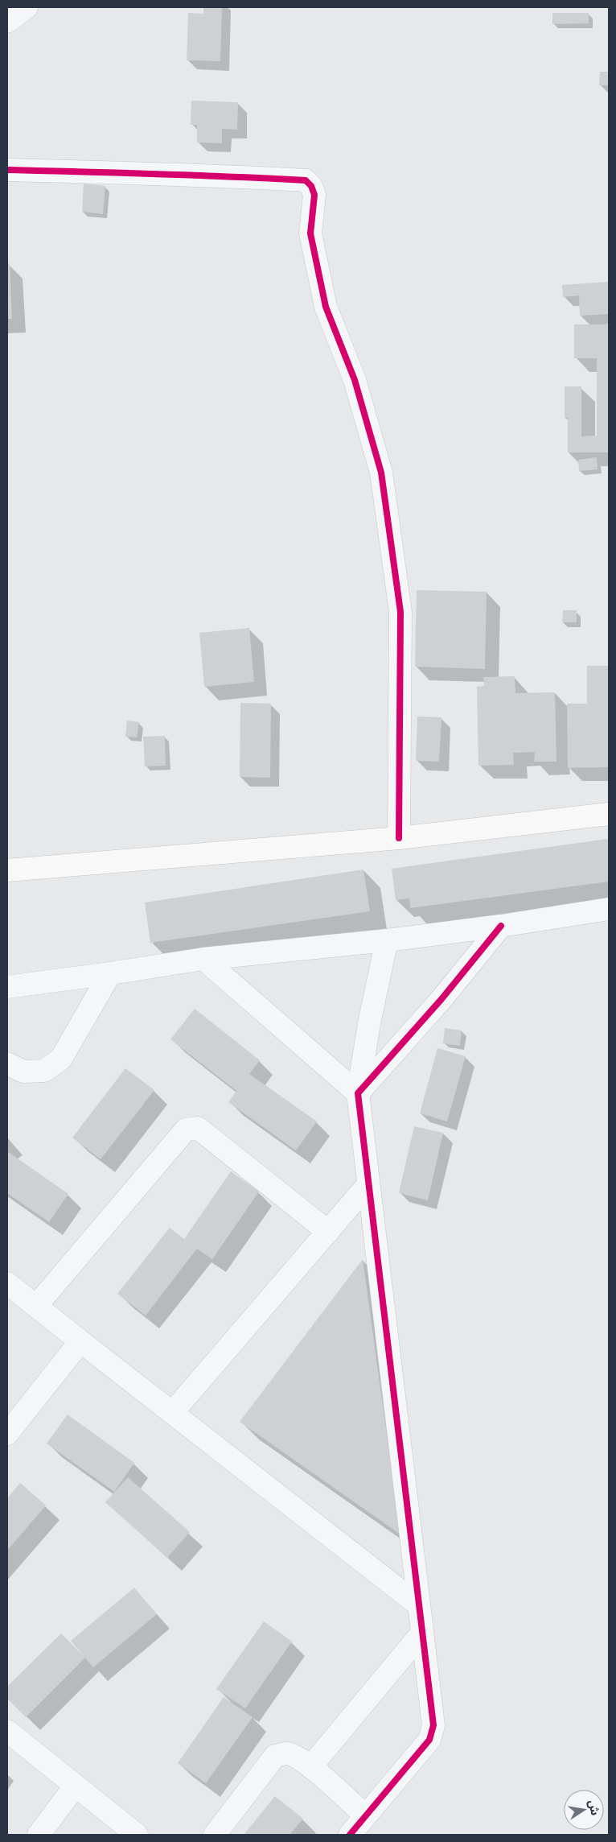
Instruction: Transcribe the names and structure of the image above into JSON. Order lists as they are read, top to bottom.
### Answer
{
  "north": "right"
}
